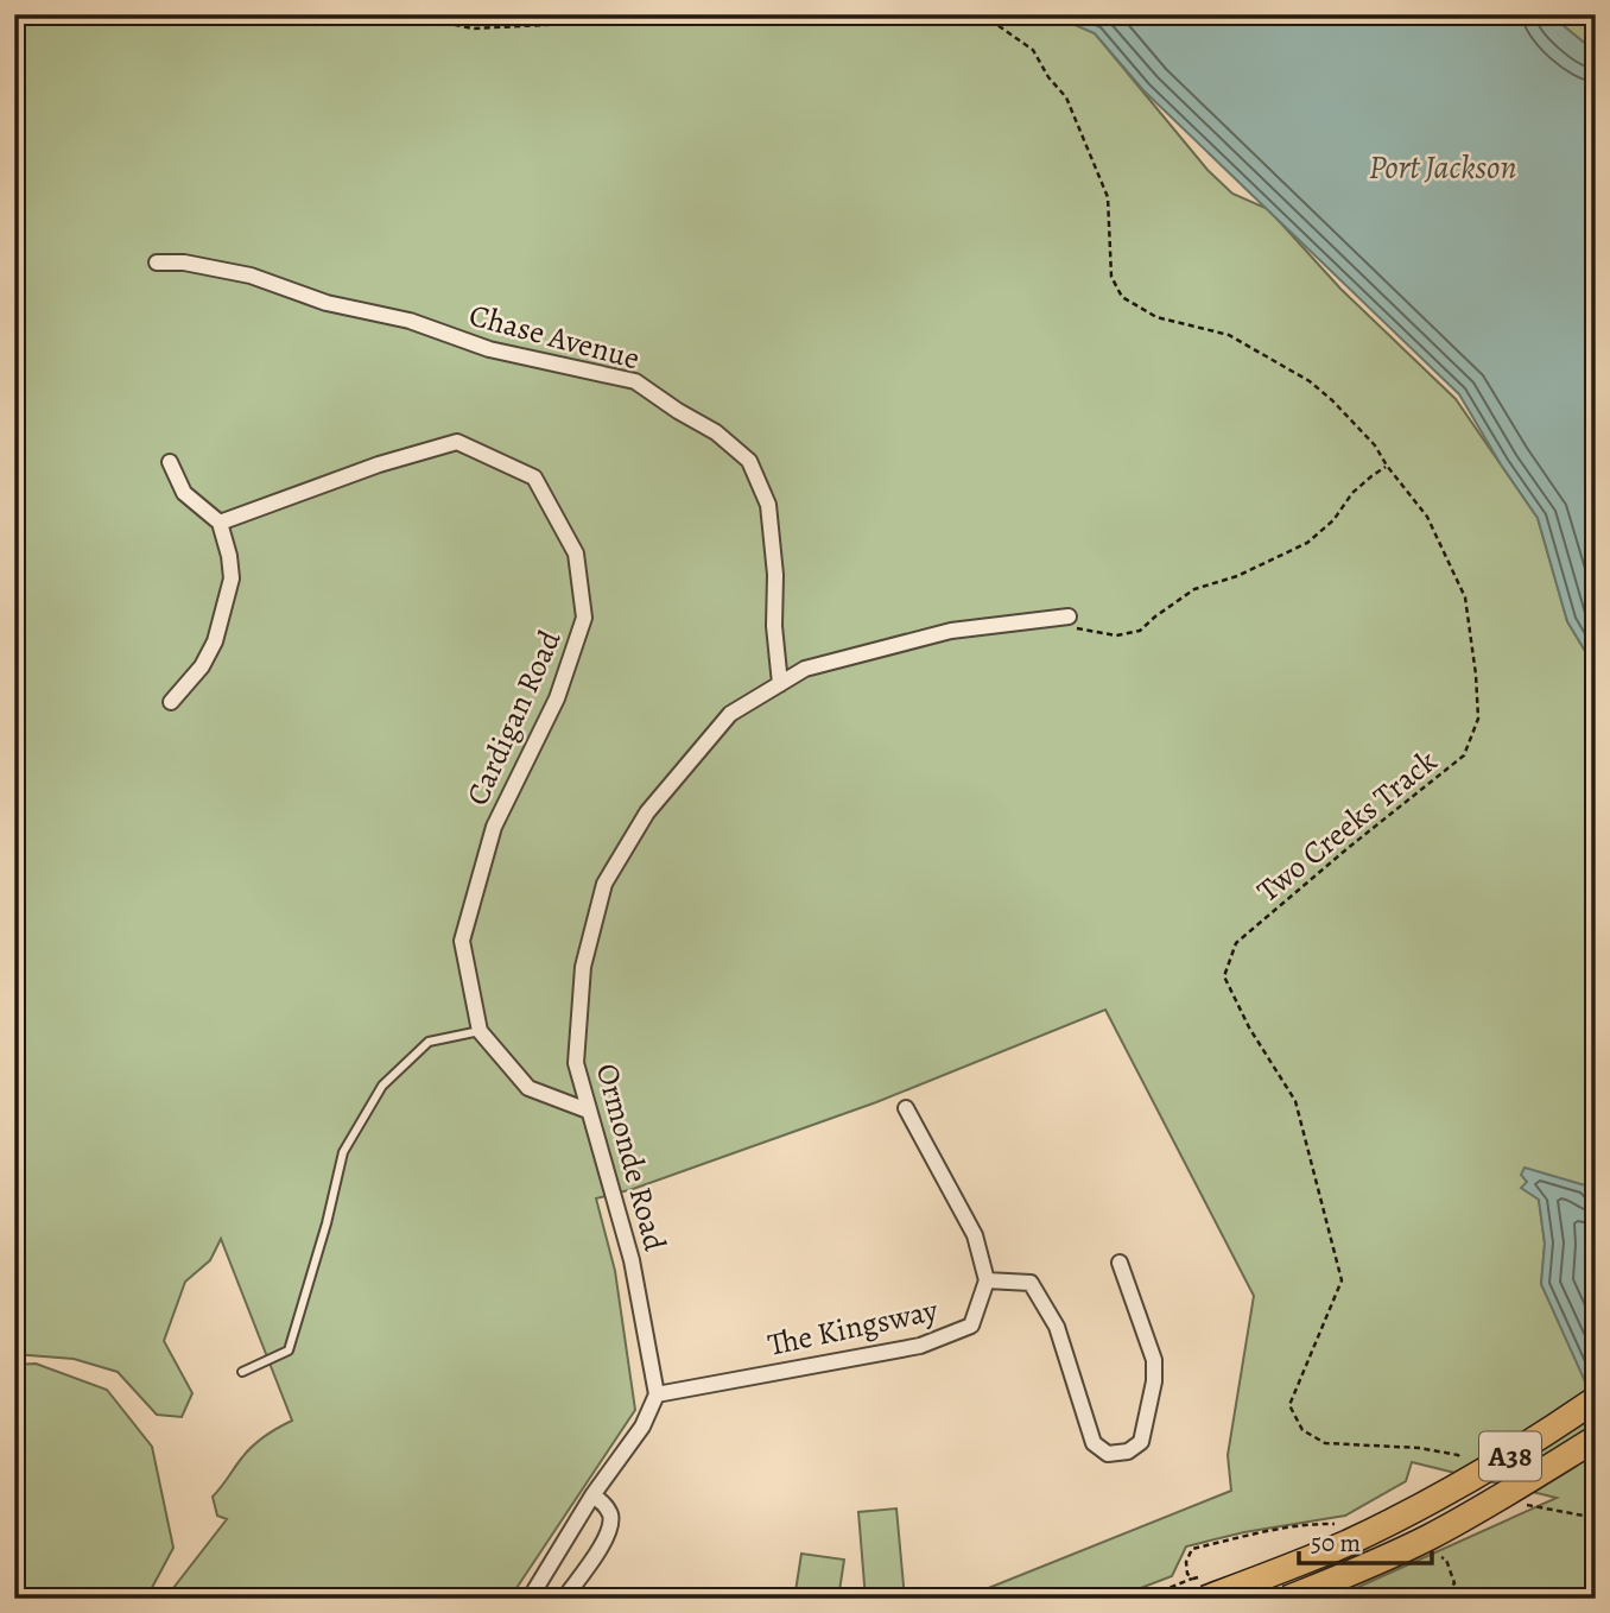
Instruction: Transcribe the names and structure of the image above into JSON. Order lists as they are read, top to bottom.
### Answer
{
  "streets": {
    "highway": ["A38"],
    "street": [
      "Chase Avenue",
      "Cardigan Road",
      "Ormonde Road",
      "The Kingsway"
    ],
    "path": ["Two Creeks Track"]
  },
  "crossings": [
    ["Chase Avenue", "Ormonde Road"],
    ["Cardigan Road", "Ormonde Road"],
    ["Ormonde Road", "The Kingsway"]
  ],
  "water": ["Port Jackson"],
  "scale_bar": "50 m"
}
